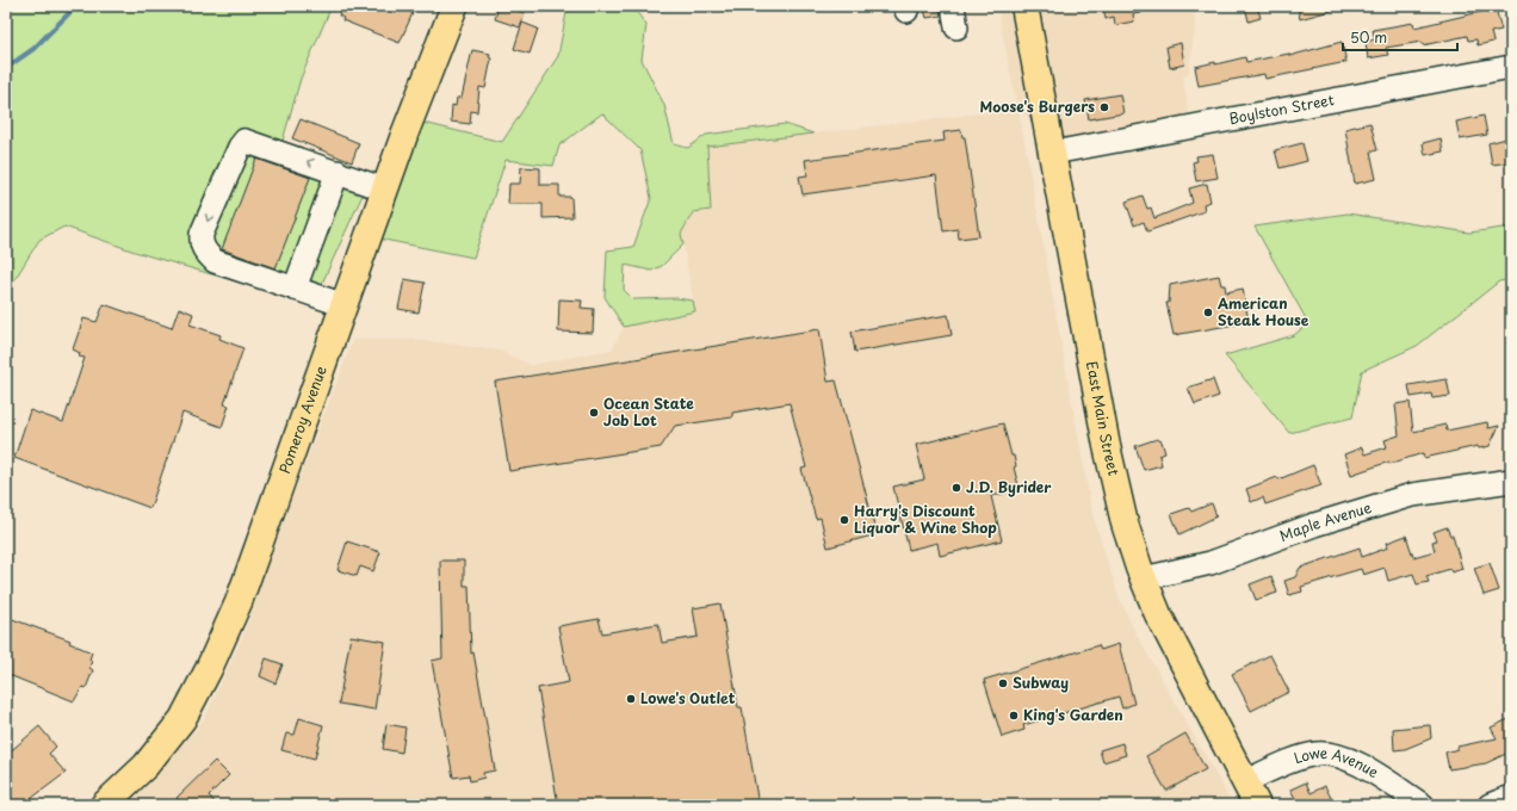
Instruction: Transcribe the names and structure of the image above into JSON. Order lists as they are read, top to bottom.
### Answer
{
  "streets": {
    "main road": ["East Main Street", "Pomeroy Avenue"],
    "street": ["Boylston Street", "Maple Avenue", "Lowe Avenue"]
  },
  "crossings": [
    ["Boylston Street", "East Main Street"],
    ["East Main Street", "Maple Avenue"],
    ["East Main Street", "Lowe Avenue"]
  ],
  "places": [
    "Moose's Burgers",
    "American Steak House",
    "Ocean State Job Lot",
    "J.D. Byrider",
    "Harry's Discount Liquor & Wine Shop",
    "Subway",
    "Lowe's Outlet",
    "King's Garden"
  ],
  "scale_bar": "50 m"
}
